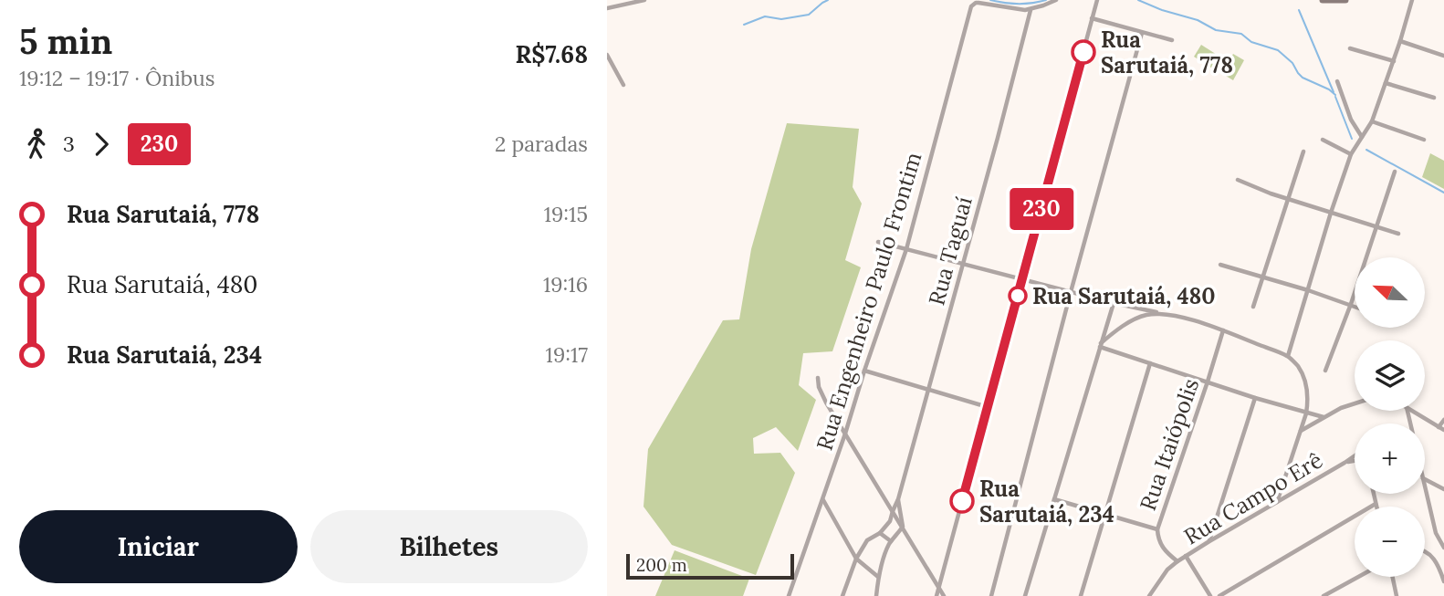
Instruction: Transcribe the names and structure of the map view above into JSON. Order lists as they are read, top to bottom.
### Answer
{
  "streets": {
    "street": [
      "Rua Taguaí",
      "Rua Engenheiro Paulo Frontim",
      "Rua Itaiópolis",
      "Rua Campo Erê"
    ]
  },
  "crossings": [
    ["Rua Taguaí", "Rua Engenheiro Paulo Frontim"],
    ["Rua Itaiópolis", "Rua Campo Erê"]
  ],
  "places": ["Rua Sarutaiá, 778", "Rua Sarutaiá, 480", "Rua Sarutaiá, 234"],
  "lines": ["bus line 230"],
  "scale_bar": "200 m",
  "north": "top left",
  "page": {
    "heading": ["5 min", "19:12 – 19:17 · Ônibus", "R$7.68"],
    "on_map": "230",
    "legs": ["3", "230", "2 paradas"],
    "list": [
      {
        "name": "Rua Sarutaiá, 778",
        "value": "19:15"
      },
      {
        "name": "Rua Sarutaiá, 480",
        "value": "19:16"
      },
      {
        "name": "Rua Sarutaiá, 234",
        "value": "19:17"
      }
    ],
    "map_buttons": ["+", "−"],
    "buttons": ["Iniciar", "Bilhetes"],
    "scale": "200 m"
  }
}
